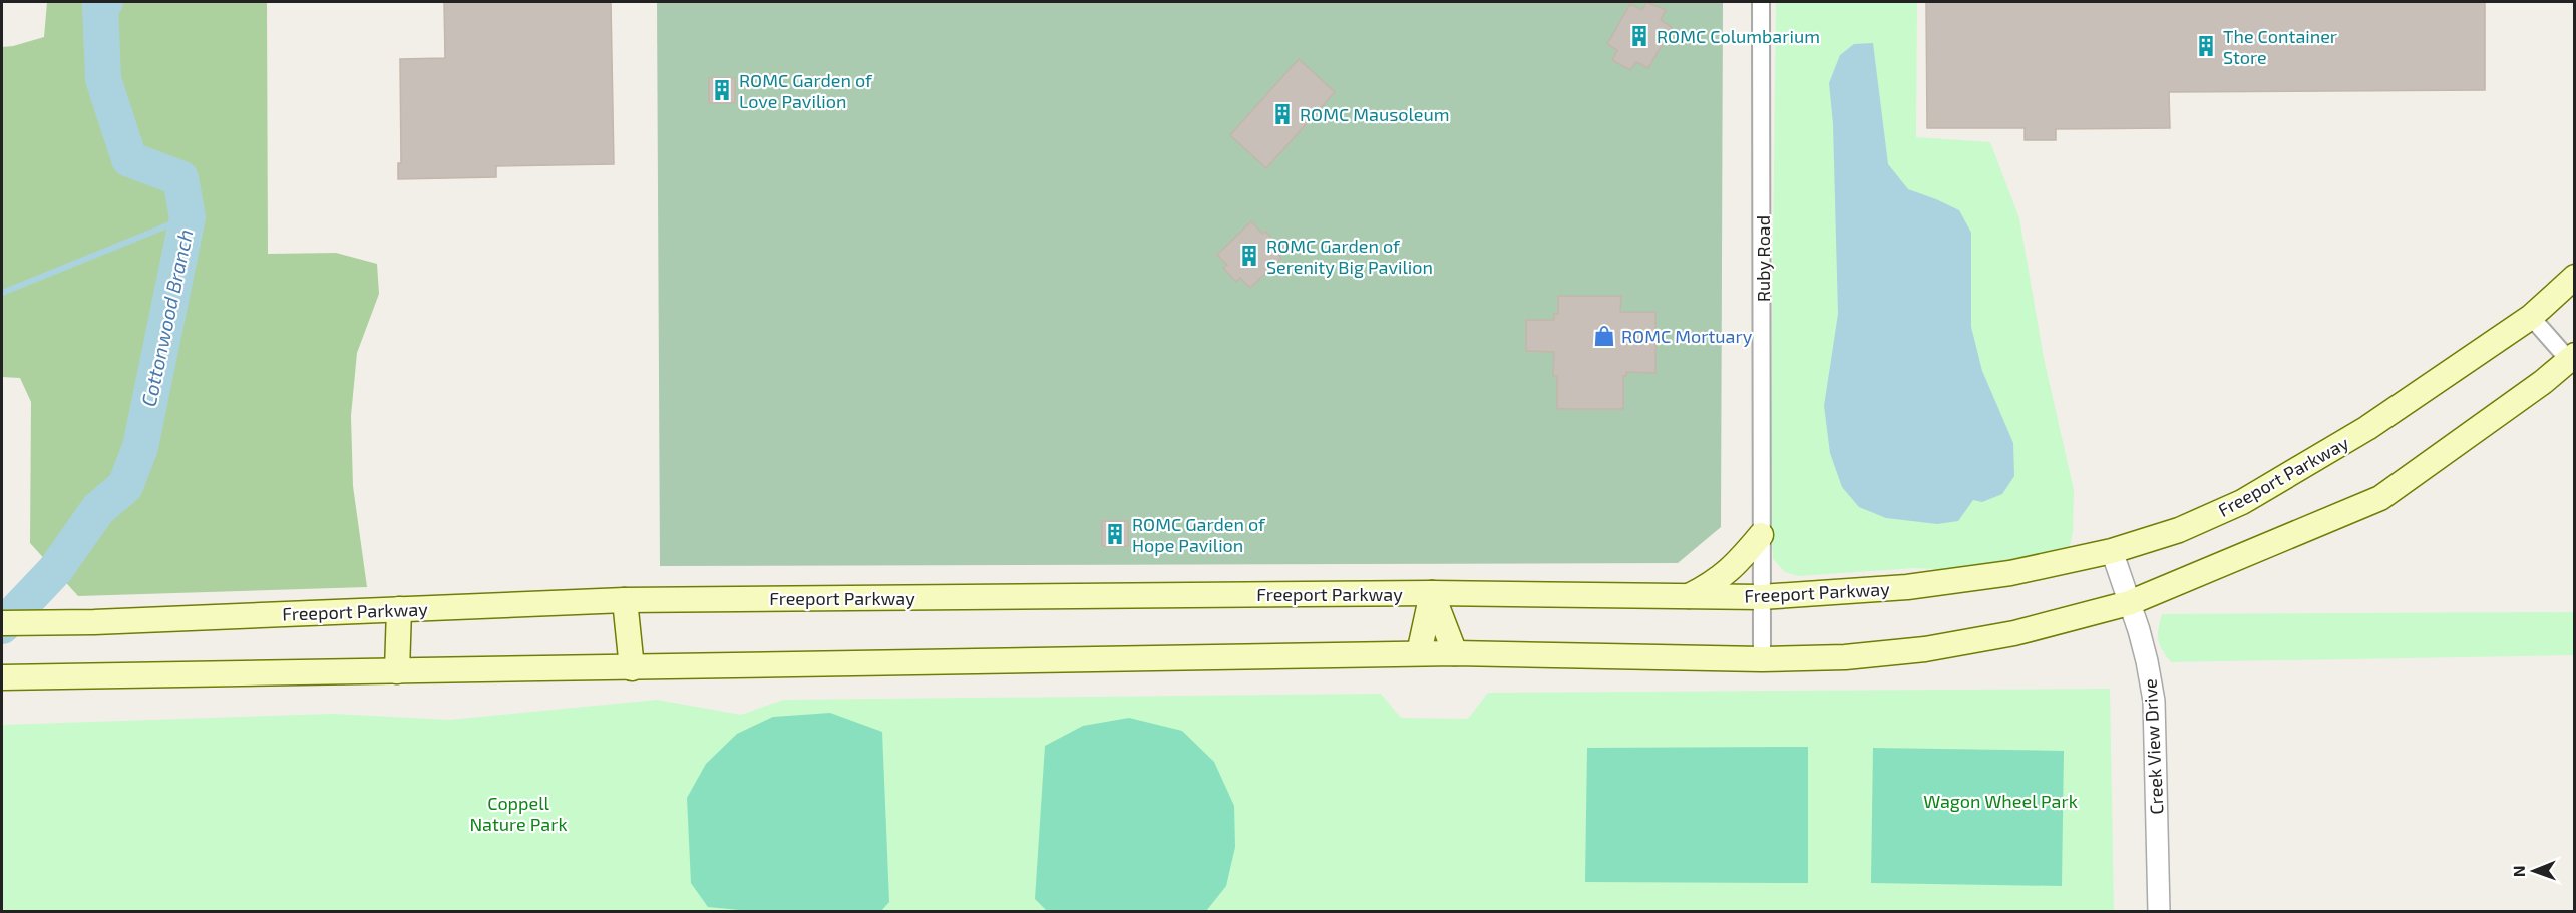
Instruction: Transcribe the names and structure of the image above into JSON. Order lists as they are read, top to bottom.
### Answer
{
  "streets": {
    "main road": ["Freeport Parkway"],
    "street": ["Ruby Road", "Creek View Drive"]
  },
  "crossings": [
    ["Ruby Road", "Freeport Parkway"],
    ["Freeport Parkway", "Creek View Drive"]
  ],
  "water": ["Cottonwood Branch"],
  "parks": ["Wagon Wheel Park", "Coppell Nature Park"],
  "places": {
    "building": [
      "ROMC Columbarium",
      "The Container Store",
      "ROMC Garden of Love Pavilion",
      "ROMC Mausoleum",
      "ROMC Garden of Serenity Big Pavilion",
      "ROMC Garden of Hope Pavilion"
    ],
    "shop": ["ROMC Mortuary"]
  },
  "north": "left"
}
